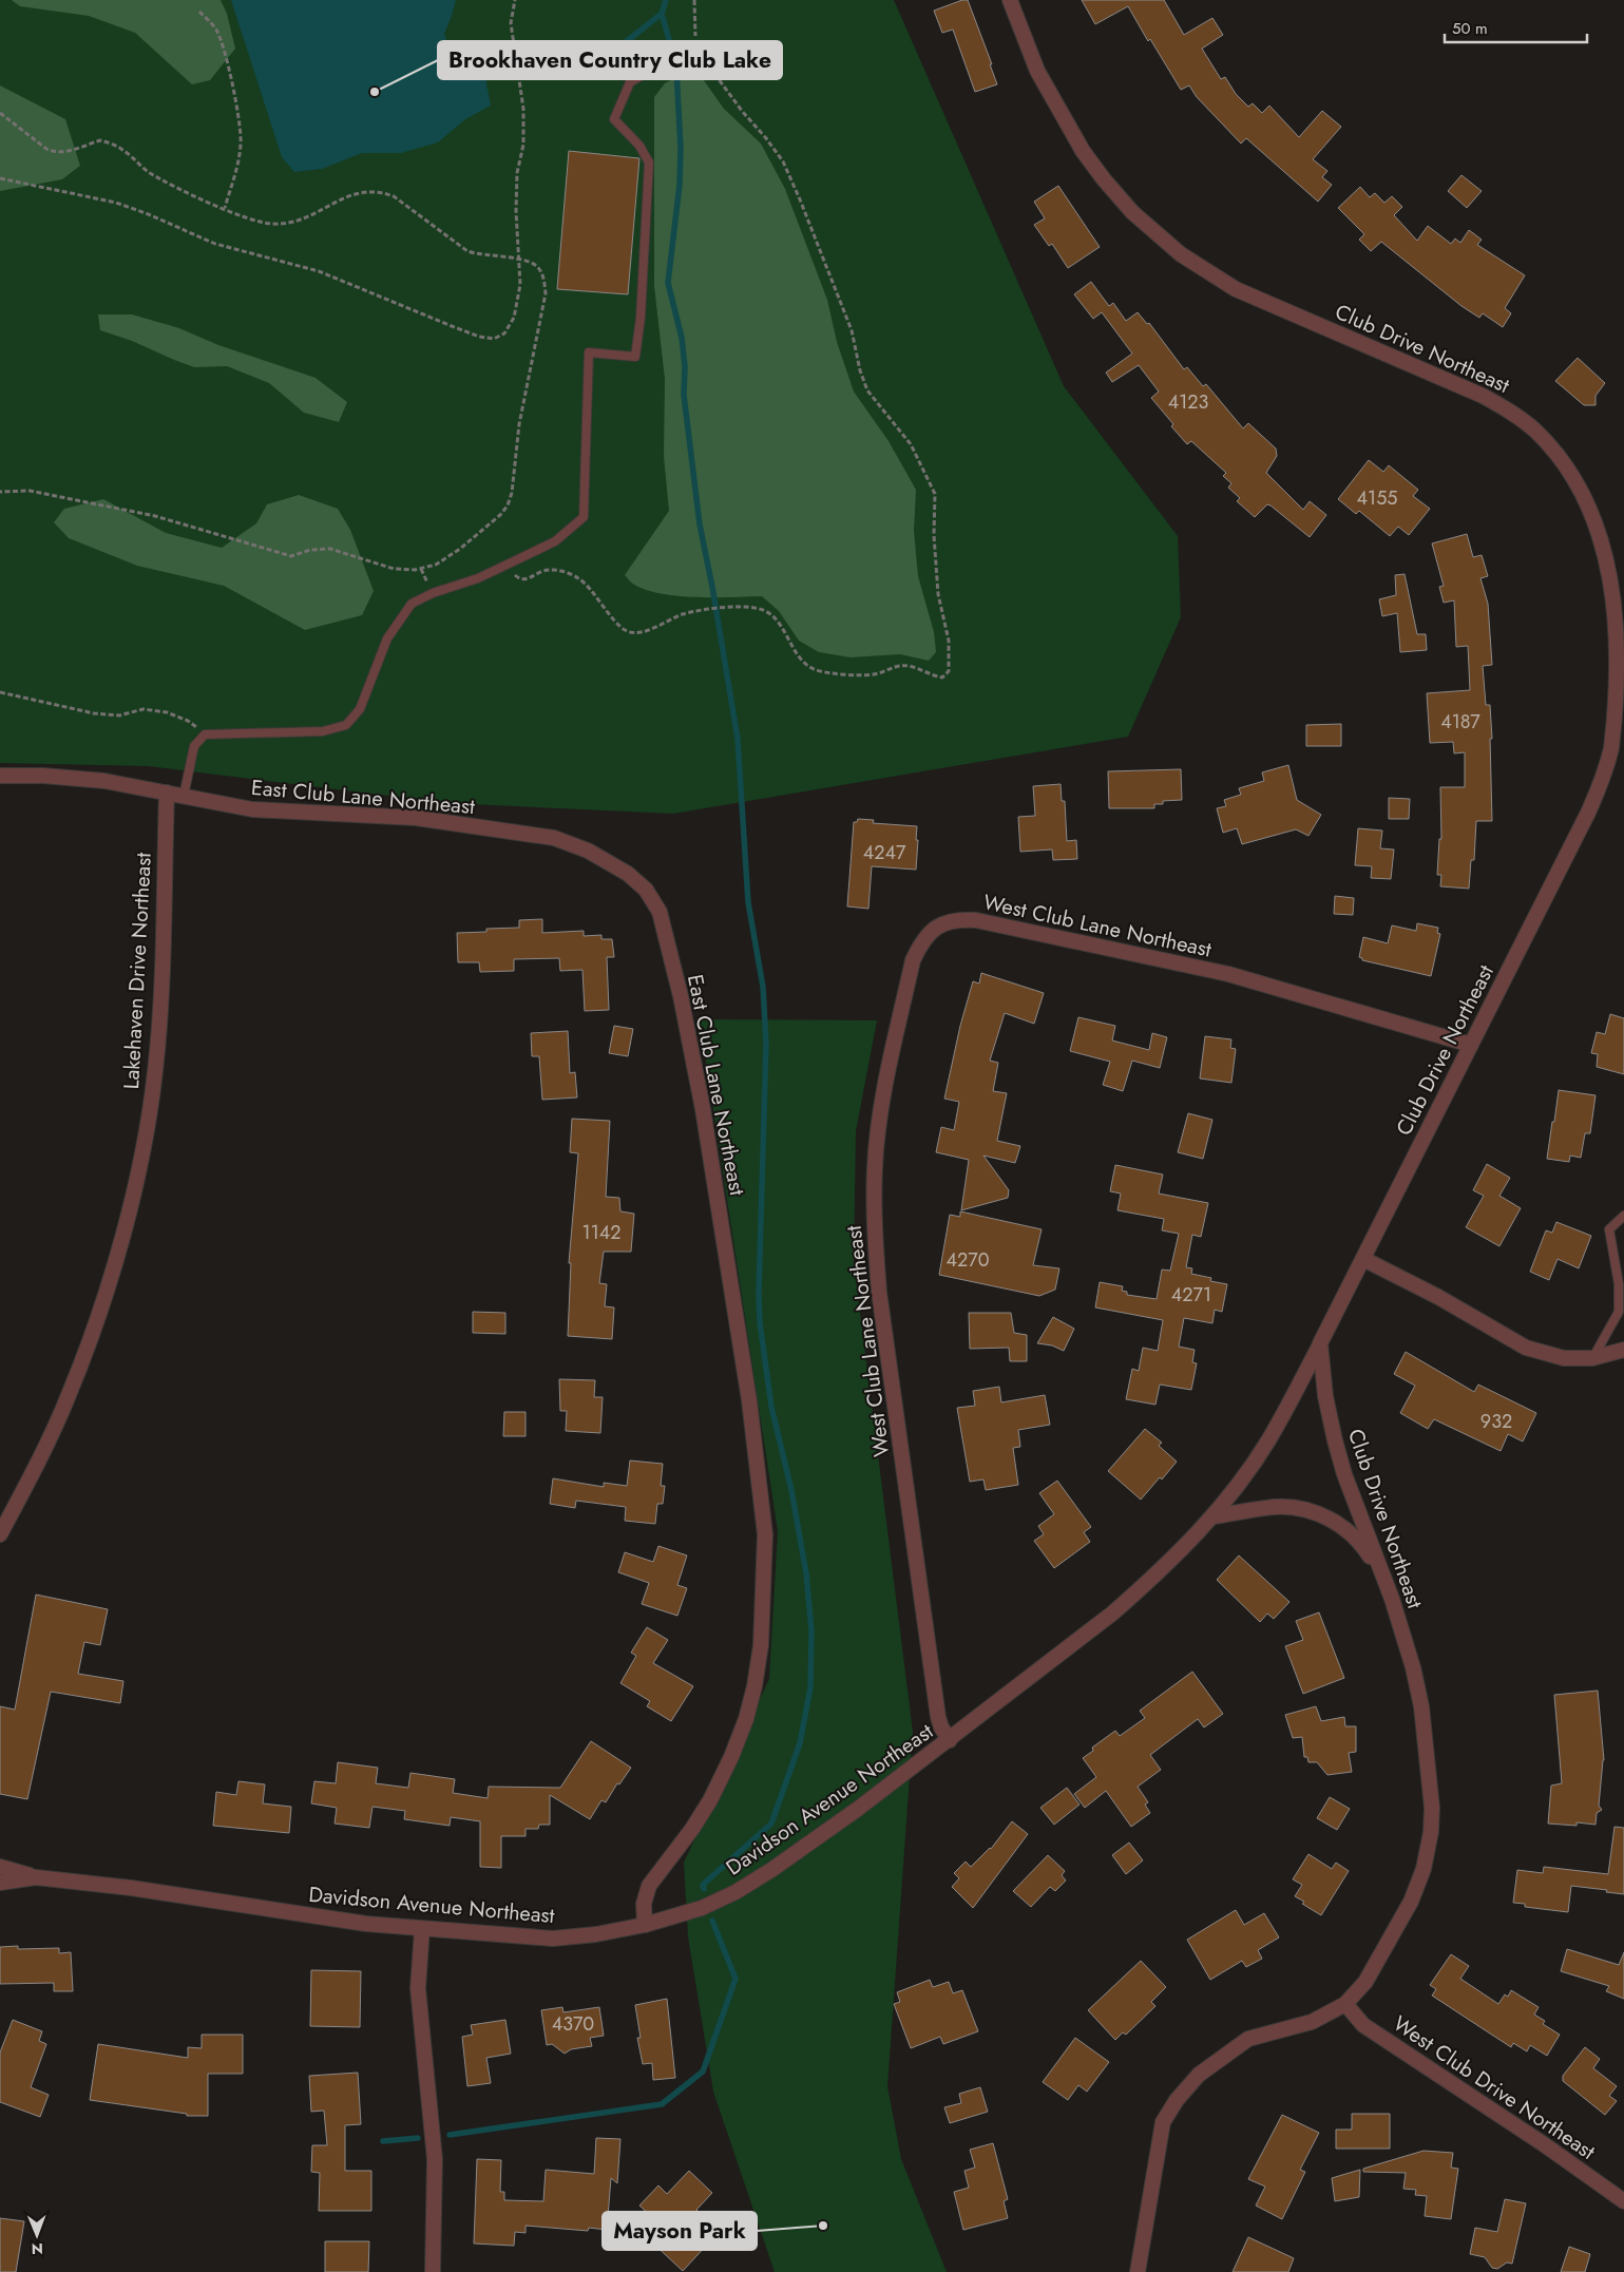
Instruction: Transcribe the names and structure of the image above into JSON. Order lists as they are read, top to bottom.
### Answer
{
  "streets": {
    "street": [
      "Club Drive Northeast",
      "East Club Lane Northeast",
      "West Club Lane Northeast",
      "Lakehaven Drive Northeast",
      "Davidson Avenue Northeast",
      "West Club Drive Northeast"
    ]
  },
  "crossings": [
    ["Club Drive Northeast", "West Club Lane Northeast"],
    ["Club Drive Northeast", "Davidson Avenue Northeast"],
    ["Club Drive Northeast", "West Club Drive Northeast"],
    ["East Club Lane Northeast", "Lakehaven Drive Northeast"],
    ["East Club Lane Northeast", "Davidson Avenue Northeast"],
    ["West Club Lane Northeast", "Davidson Avenue Northeast"]
  ],
  "places": ["Brookhaven Country Club Lake", "Mayson Park"],
  "house_numbers": [
    "4123",
    "4155",
    "4187",
    "4247",
    "1142",
    "4270",
    "4271",
    "932",
    "4370"
  ],
  "scale_bar": "50 m",
  "north": "bottom"
}
